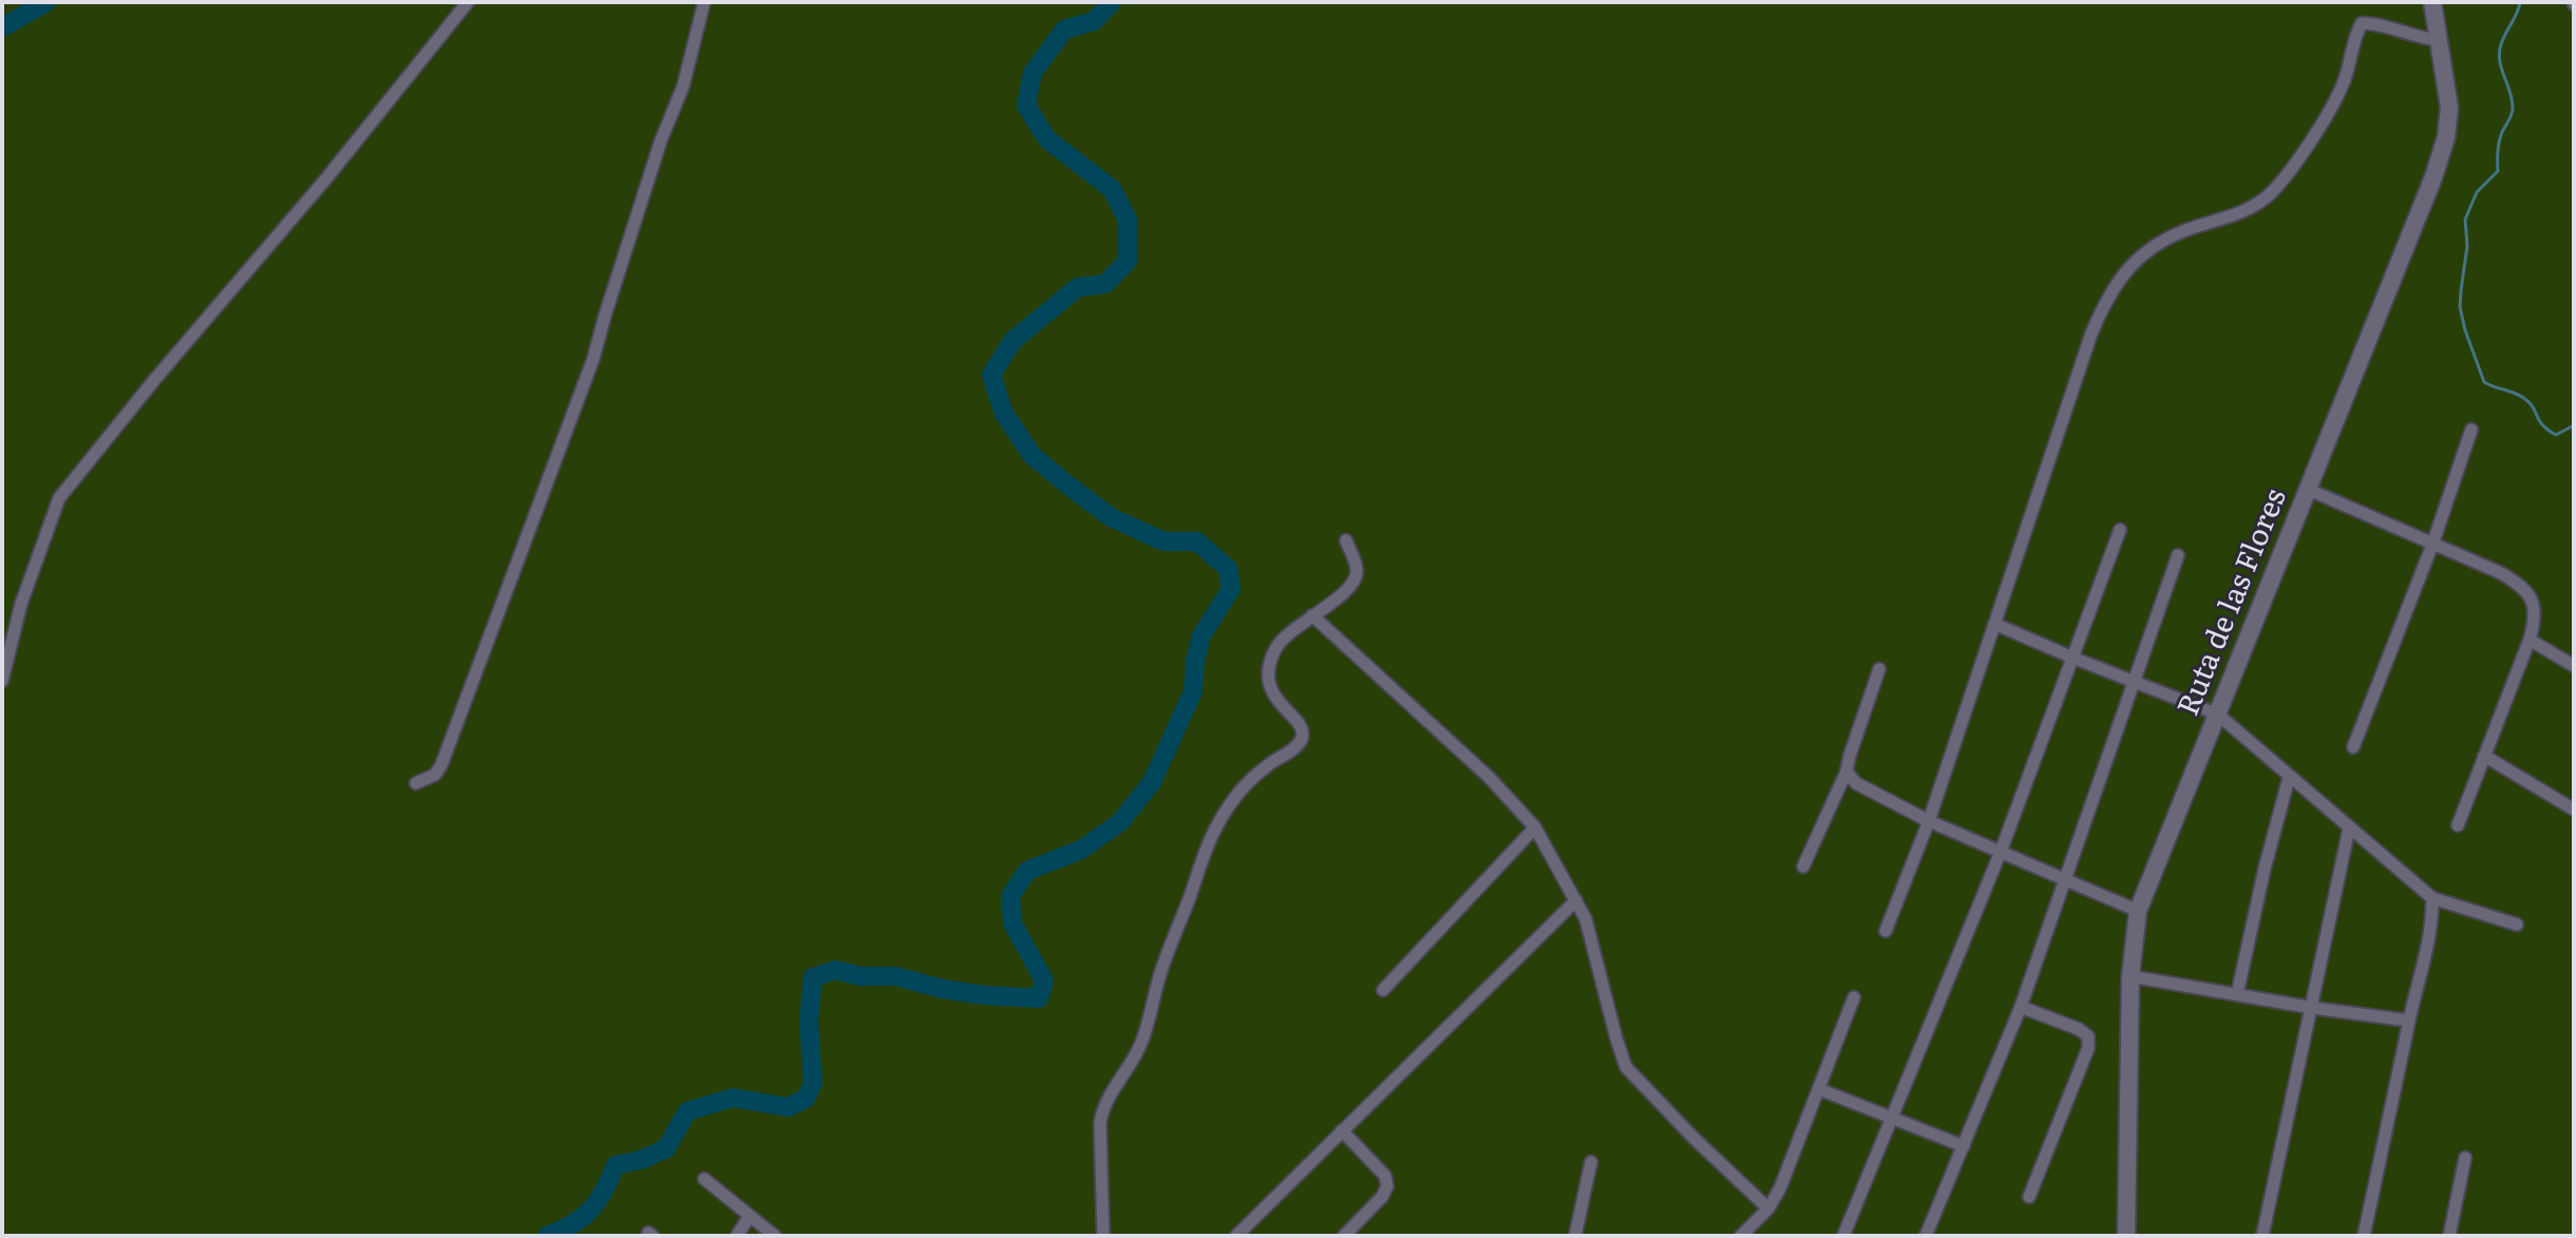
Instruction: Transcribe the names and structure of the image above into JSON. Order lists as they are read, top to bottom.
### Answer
{
  "streets": {
    "main road": ["Ruta de las Flores"]
  }
}
